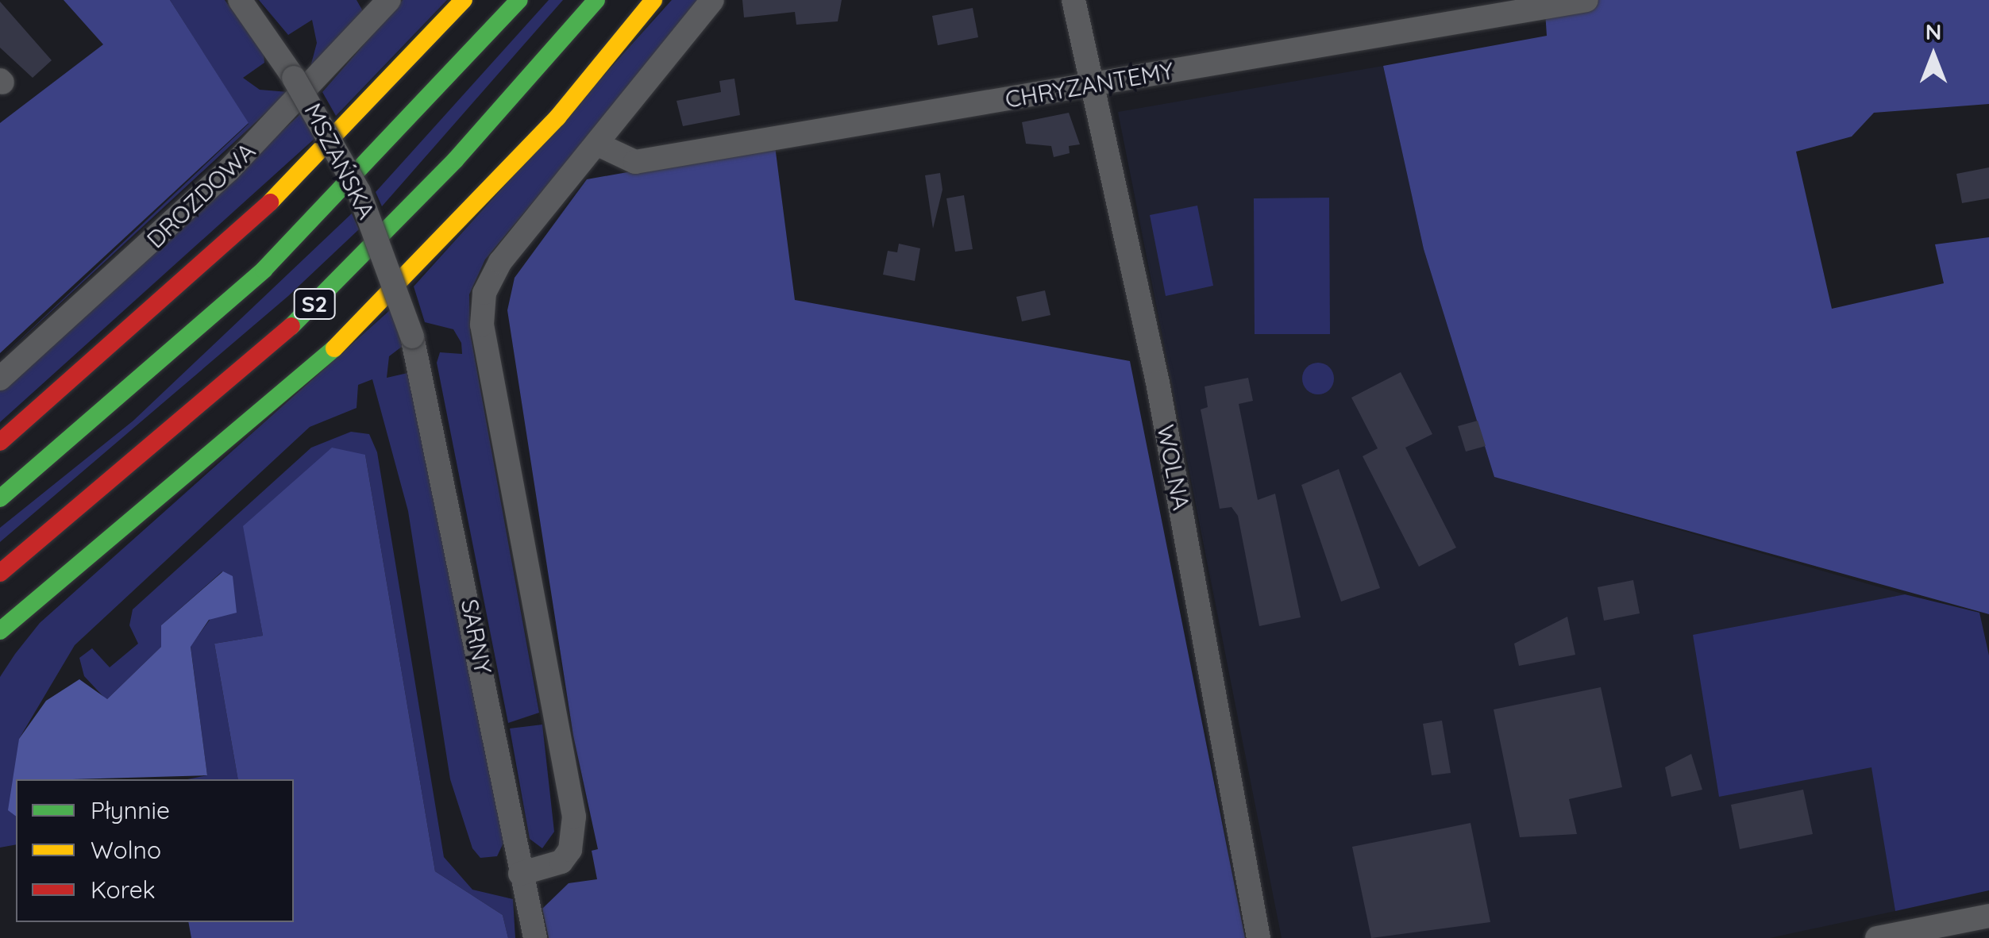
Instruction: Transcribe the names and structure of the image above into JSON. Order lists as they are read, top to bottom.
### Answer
{
  "streets": {
    "highway": ["S2"],
    "street": [
      "CHRYZANTEMY",
      "MSZAŃSKA",
      "DROZDOWA",
      "WOLNA",
      "SARNY"
    ]
  },
  "crossings": [
    ["CHRYZANTEMY", "WOLNA"],
    ["MSZAŃSKA", "SARNY"]
  ],
  "legend": ["Płynnie", "Wolno", "Korek"],
  "north": "top"
}
